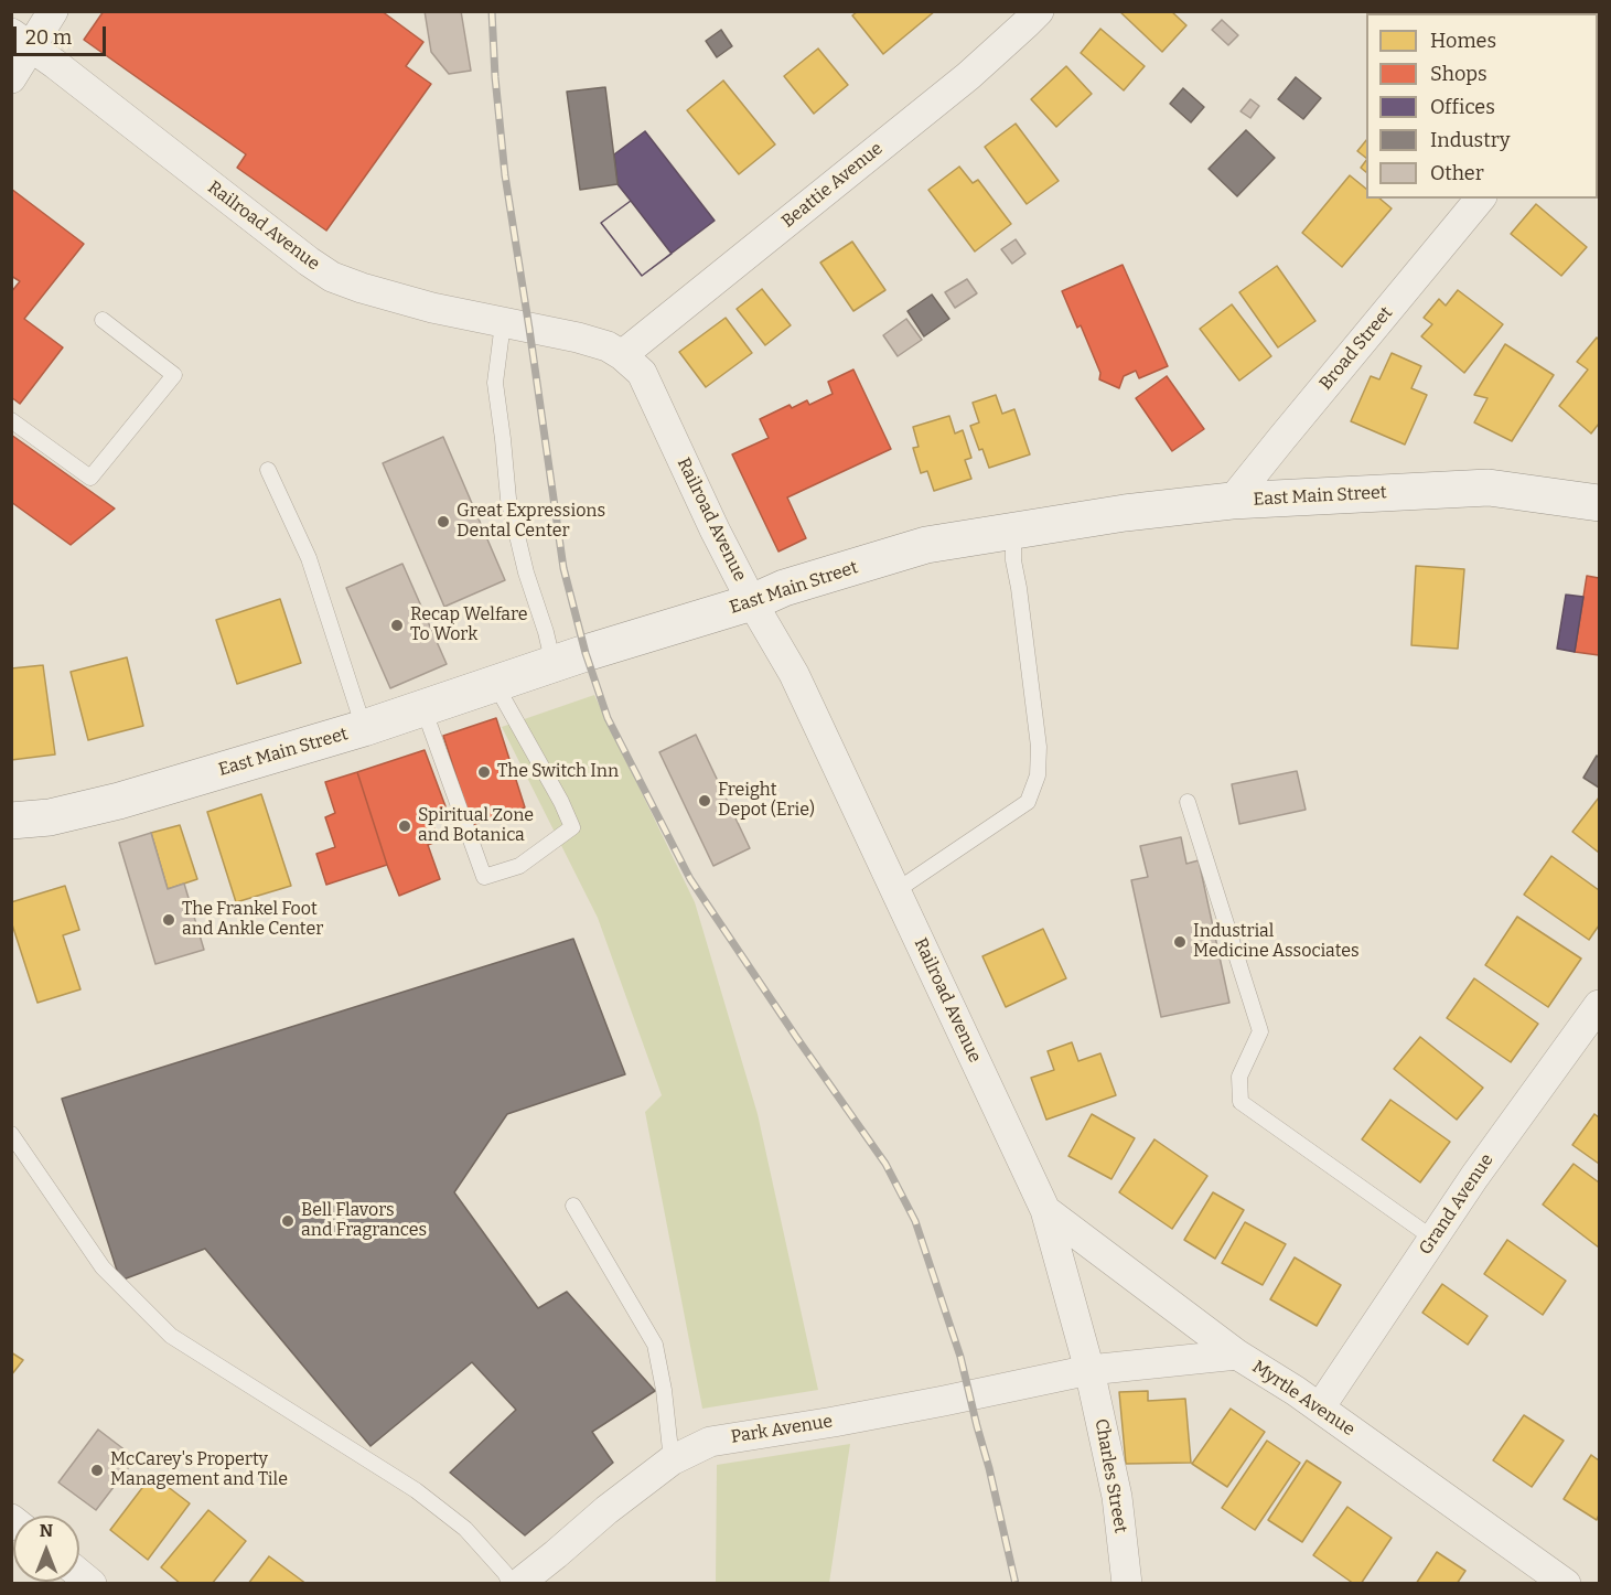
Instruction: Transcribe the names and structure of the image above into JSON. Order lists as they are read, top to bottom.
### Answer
{
  "streets": {
    "main road": ["East Main Street"],
    "street": [
      "Beattie Avenue",
      "Railroad Avenue",
      "Broad Street",
      "Grand Avenue",
      "Myrtle Avenue",
      "Park Avenue",
      "Charles Street"
    ]
  },
  "crossings": [
    ["Beattie Avenue", "Railroad Avenue"],
    ["Railroad Avenue", "East Main Street"],
    ["Railroad Avenue", "Myrtle Avenue"],
    ["Railroad Avenue", "Park Avenue"],
    ["Railroad Avenue", "Charles Street"],
    ["Broad Street", "East Main Street"],
    ["Grand Avenue", "Myrtle Avenue"],
    ["Myrtle Avenue", "Park Avenue"],
    ["Park Avenue", "Charles Street"]
  ],
  "places": [
    "Great Expressions Dental Center",
    "Recap Welfare To Work",
    "The Switch Inn",
    "Freight Depot (Erie)",
    "Spiritual Zone and Botanica",
    "The Frankel Foot and Ankle Center",
    "Industrial Medicine Associates",
    "Bell Flavors and Fragrances",
    "McCarey's Property Management and Tile"
  ],
  "legend": [
    "Homes",
    "Shops",
    "Offices",
    "Industry",
    "Other"
  ],
  "scale_bar": "20 m",
  "north": "top"
}
